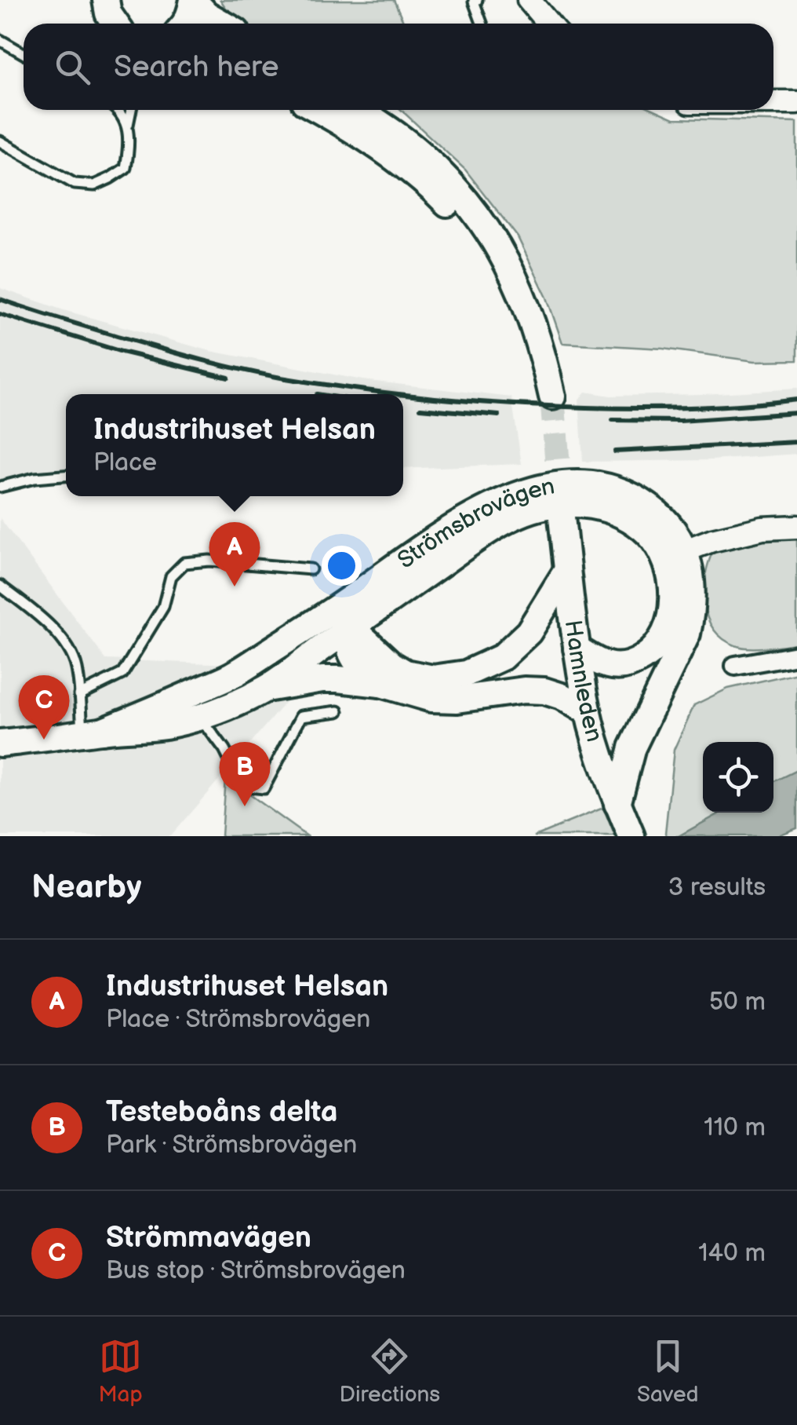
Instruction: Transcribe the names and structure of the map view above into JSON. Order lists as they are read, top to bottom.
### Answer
{
  "streets": {
    "main road": ["Strömsbrovägen", "Hamnleden"]
  },
  "page": {
    "search": "Search here",
    "popup": ["Industrihuset Helsan", "Place"],
    "pins": ["A", "C", "B"],
    "heading": ["Nearby", "3 results"],
    "list": [
      {
        "mark": "A",
        "name": "Industrihuset Helsan",
        "note": "Place · Strömsbrovägen",
        "value": "50 m"
      },
      {
        "mark": "B",
        "name": "Testeboåns delta",
        "note": "Park · Strömsbrovägen",
        "value": "110 m"
      },
      {
        "mark": "C",
        "name": "Strömmavägen",
        "note": "Bus stop · Strömsbrovägen",
        "value": "140 m"
      }
    ],
    "nav": ["Map", "Directions", "Saved"]
  }
}
